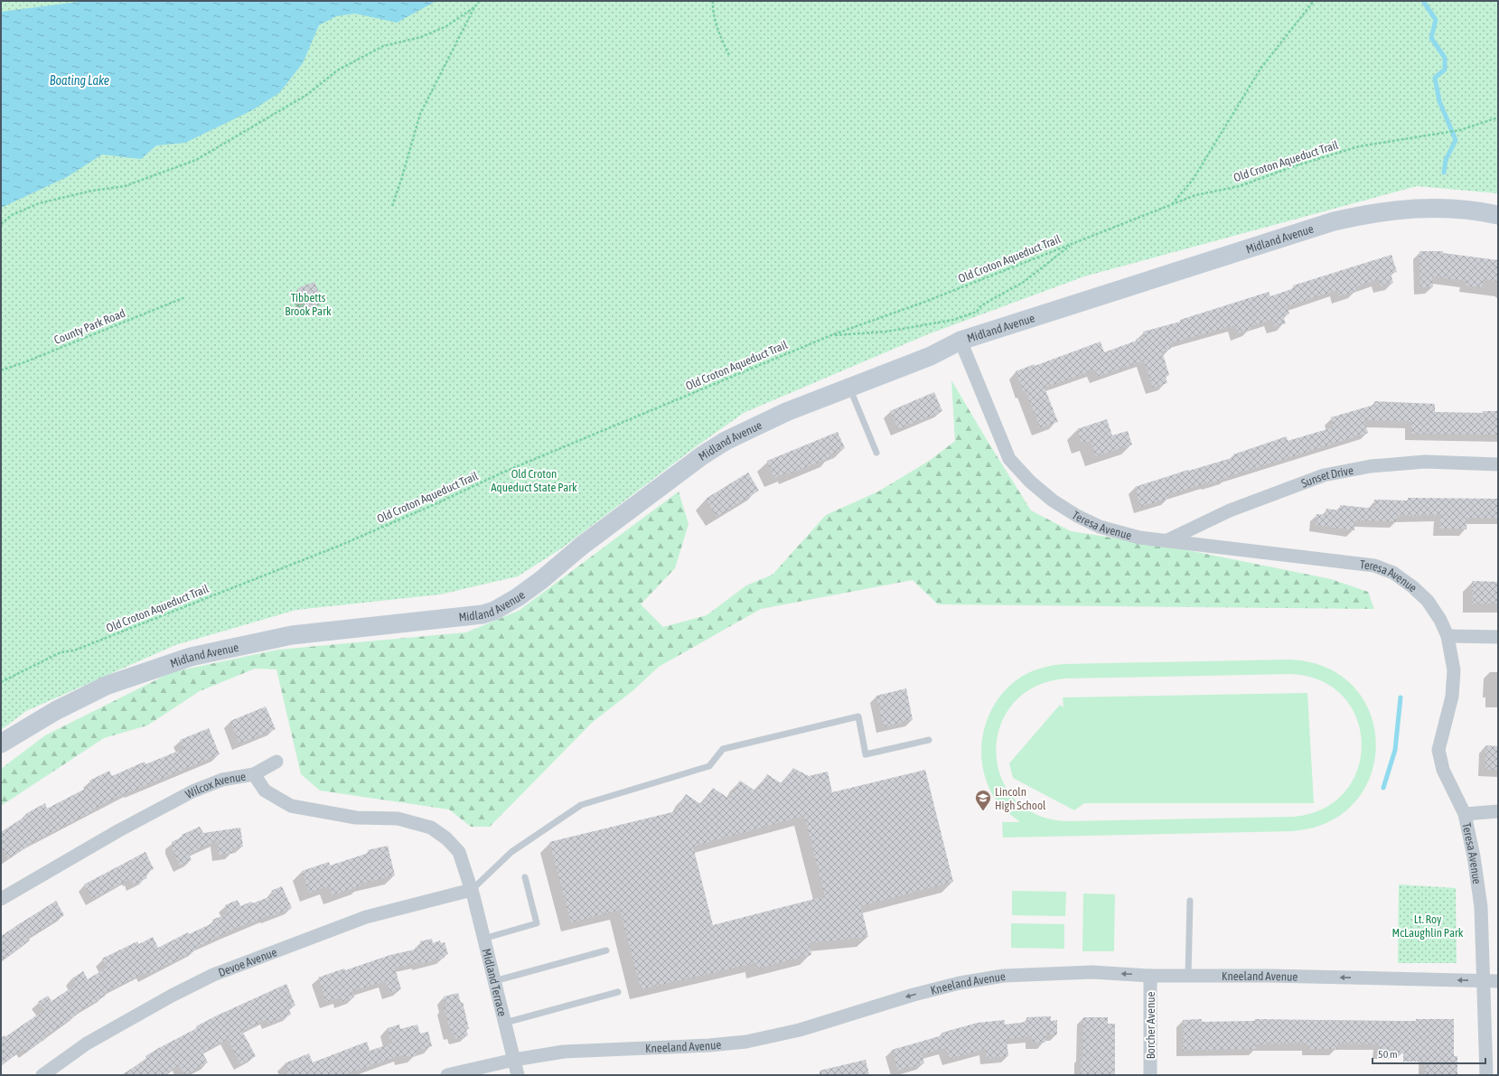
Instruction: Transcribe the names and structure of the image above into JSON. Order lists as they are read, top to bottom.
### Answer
{
  "streets": {
    "street": [
      "Midland Avenue",
      "Sunset Drive",
      "Teresa Avenue",
      "Wilcox Avenue",
      "Devoe Avenue",
      "Kneeland Avenue",
      "Midland Terrace",
      "Borcher Avenue"
    ],
    "path": ["Old Croton Aqueduct Trail", "County Park Road"]
  },
  "crossings": [
    ["Midland Avenue", "Teresa Avenue"],
    ["Sunset Drive", "Teresa Avenue"],
    ["Teresa Avenue", "Kneeland Avenue"],
    ["Wilcox Avenue", "Devoe Avenue"],
    ["Wilcox Avenue", "Midland Terrace"],
    ["Devoe Avenue", "Midland Terrace"],
    ["Kneeland Avenue", "Midland Terrace"],
    ["Kneeland Avenue", "Borcher Avenue"]
  ],
  "one_way": ["Kneeland Avenue"],
  "water": ["Boating Lake"],
  "parks": ["Tibbetts Brook Park", "Old Croton Aqueduct State Park", "Lt. Roy McLaughlin Park"],
  "places": {
    "school or university": ["Lincoln High School"]
  },
  "scale_bar": "50 m"
}
